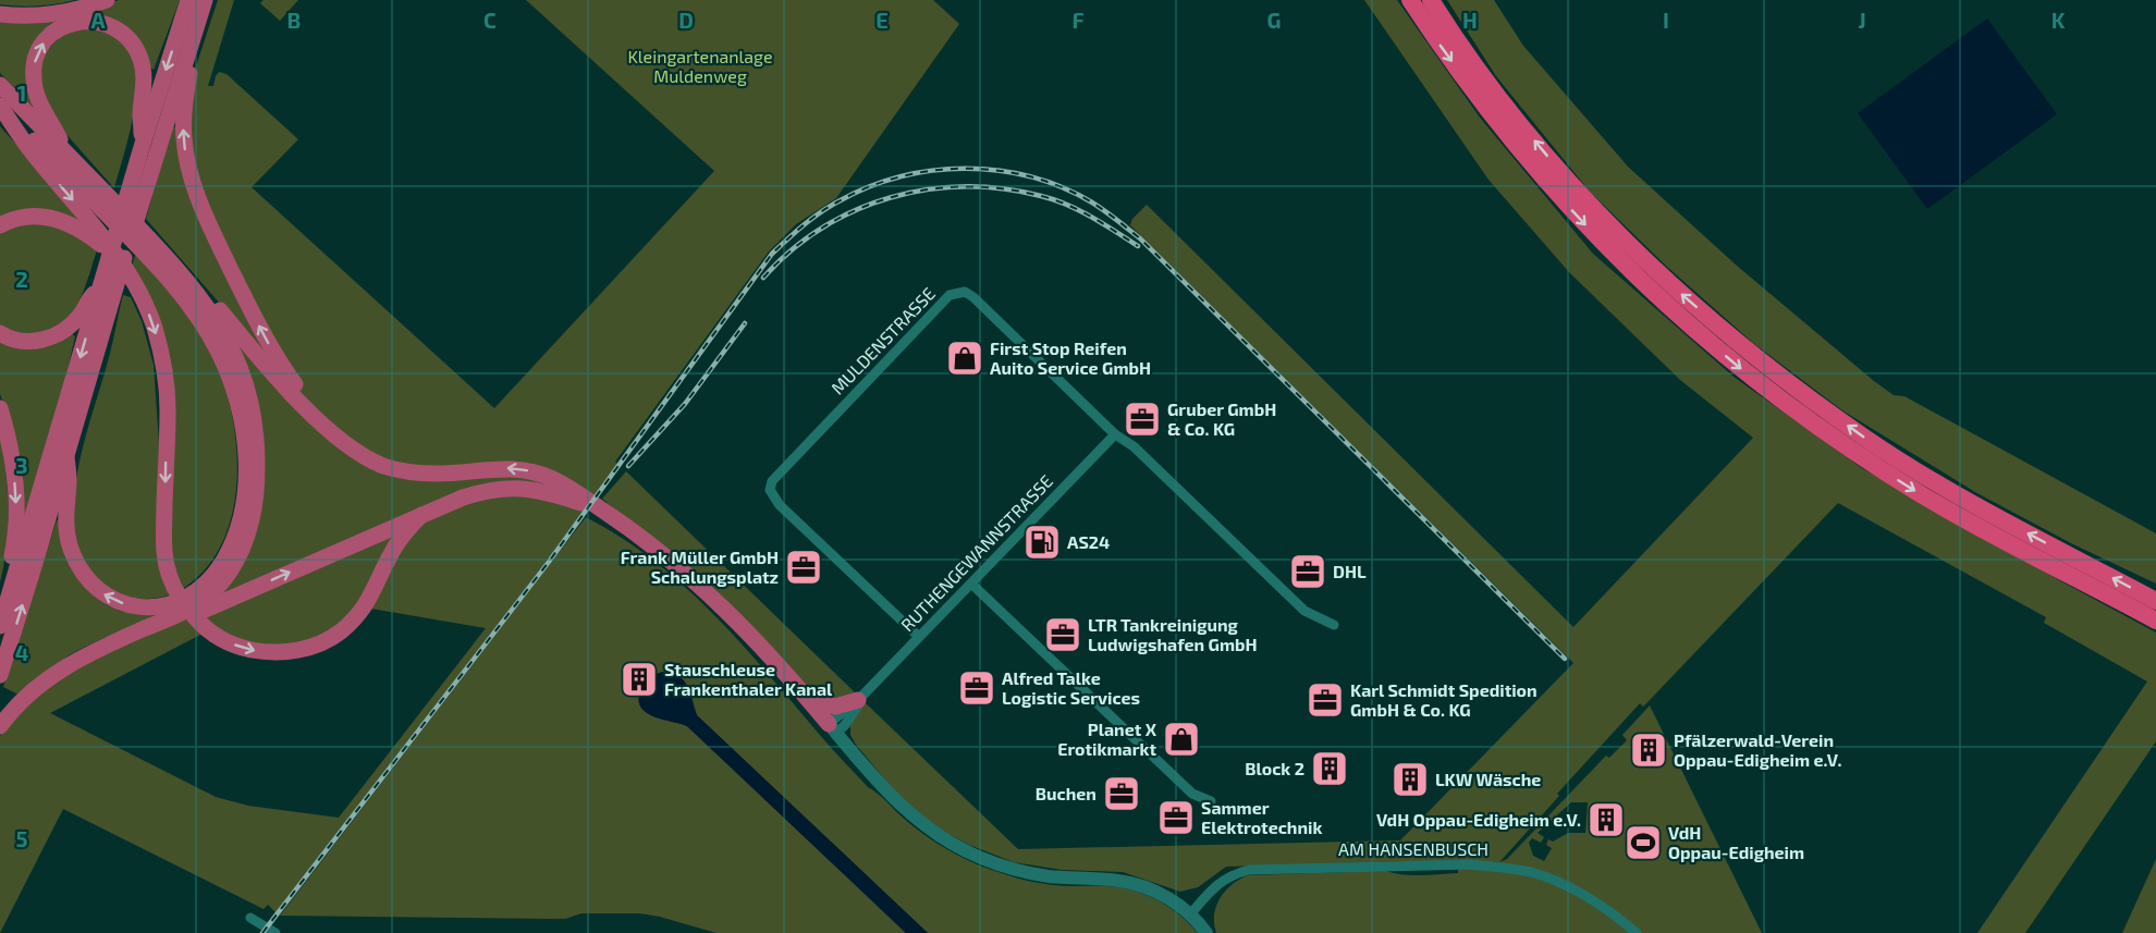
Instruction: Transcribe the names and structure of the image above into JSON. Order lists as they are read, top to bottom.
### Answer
{
  "streets": {
    "street": ["MULDENSTRASSE", "RUTHENGEWANNSTRASSE", "AM HANSENBUSCH"]
  },
  "crossings": [
    ["MULDENSTRASSE", "RUTHENGEWANNSTRASSE"]
  ],
  "parks": ["Kleingartenanlage Muldenweg"],
  "places": {
    "shop": ["First Stop Reifen Auito Service GmbH", "Planet X Erotikmarkt"],
    "office": [
      "Gruber GmbH & Co. KG",
      "Frank Müller GmbH Schalungsplatz",
      "DHL",
      "LTR Tankreinigung Ludwigshafen GmbH",
      "Alfred Talke Logistic Services",
      "Karl Schmidt Spedition GmbH & Co. KG",
      "Buchen",
      "Sammer Elektrotechnik"
    ],
    "fuel station": ["AS24"],
    "building": [
      "Stauschleuse Frankenthaler Kanal",
      "Pfälzerwald-Verein Oppau-Edigheim e.V.",
      "Block 2",
      "LKW Wäsche",
      "VdH Oppau-Edigheim e.V."
    ],
    "sports": ["VdH Oppau-Edigheim"]
  },
  "grid": {
    "columns": [
      "A",
      "B",
      "C",
      "D",
      "E",
      "F",
      "G",
      "H",
      "I",
      "J",
      "K"
    ],
    "rows": [
      "1",
      "2",
      "3",
      "4",
      "5"
    ]
  }
}
